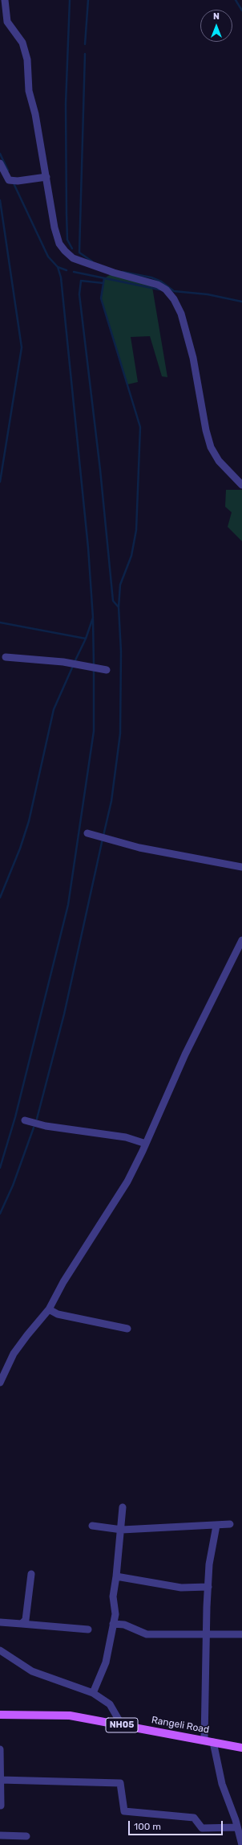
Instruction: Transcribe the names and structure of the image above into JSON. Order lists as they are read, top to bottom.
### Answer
{
  "streets": {
    "main road": ["NH05", "Rangeli Road"]
  },
  "scale_bar": "100 m",
  "north": "top"
}
